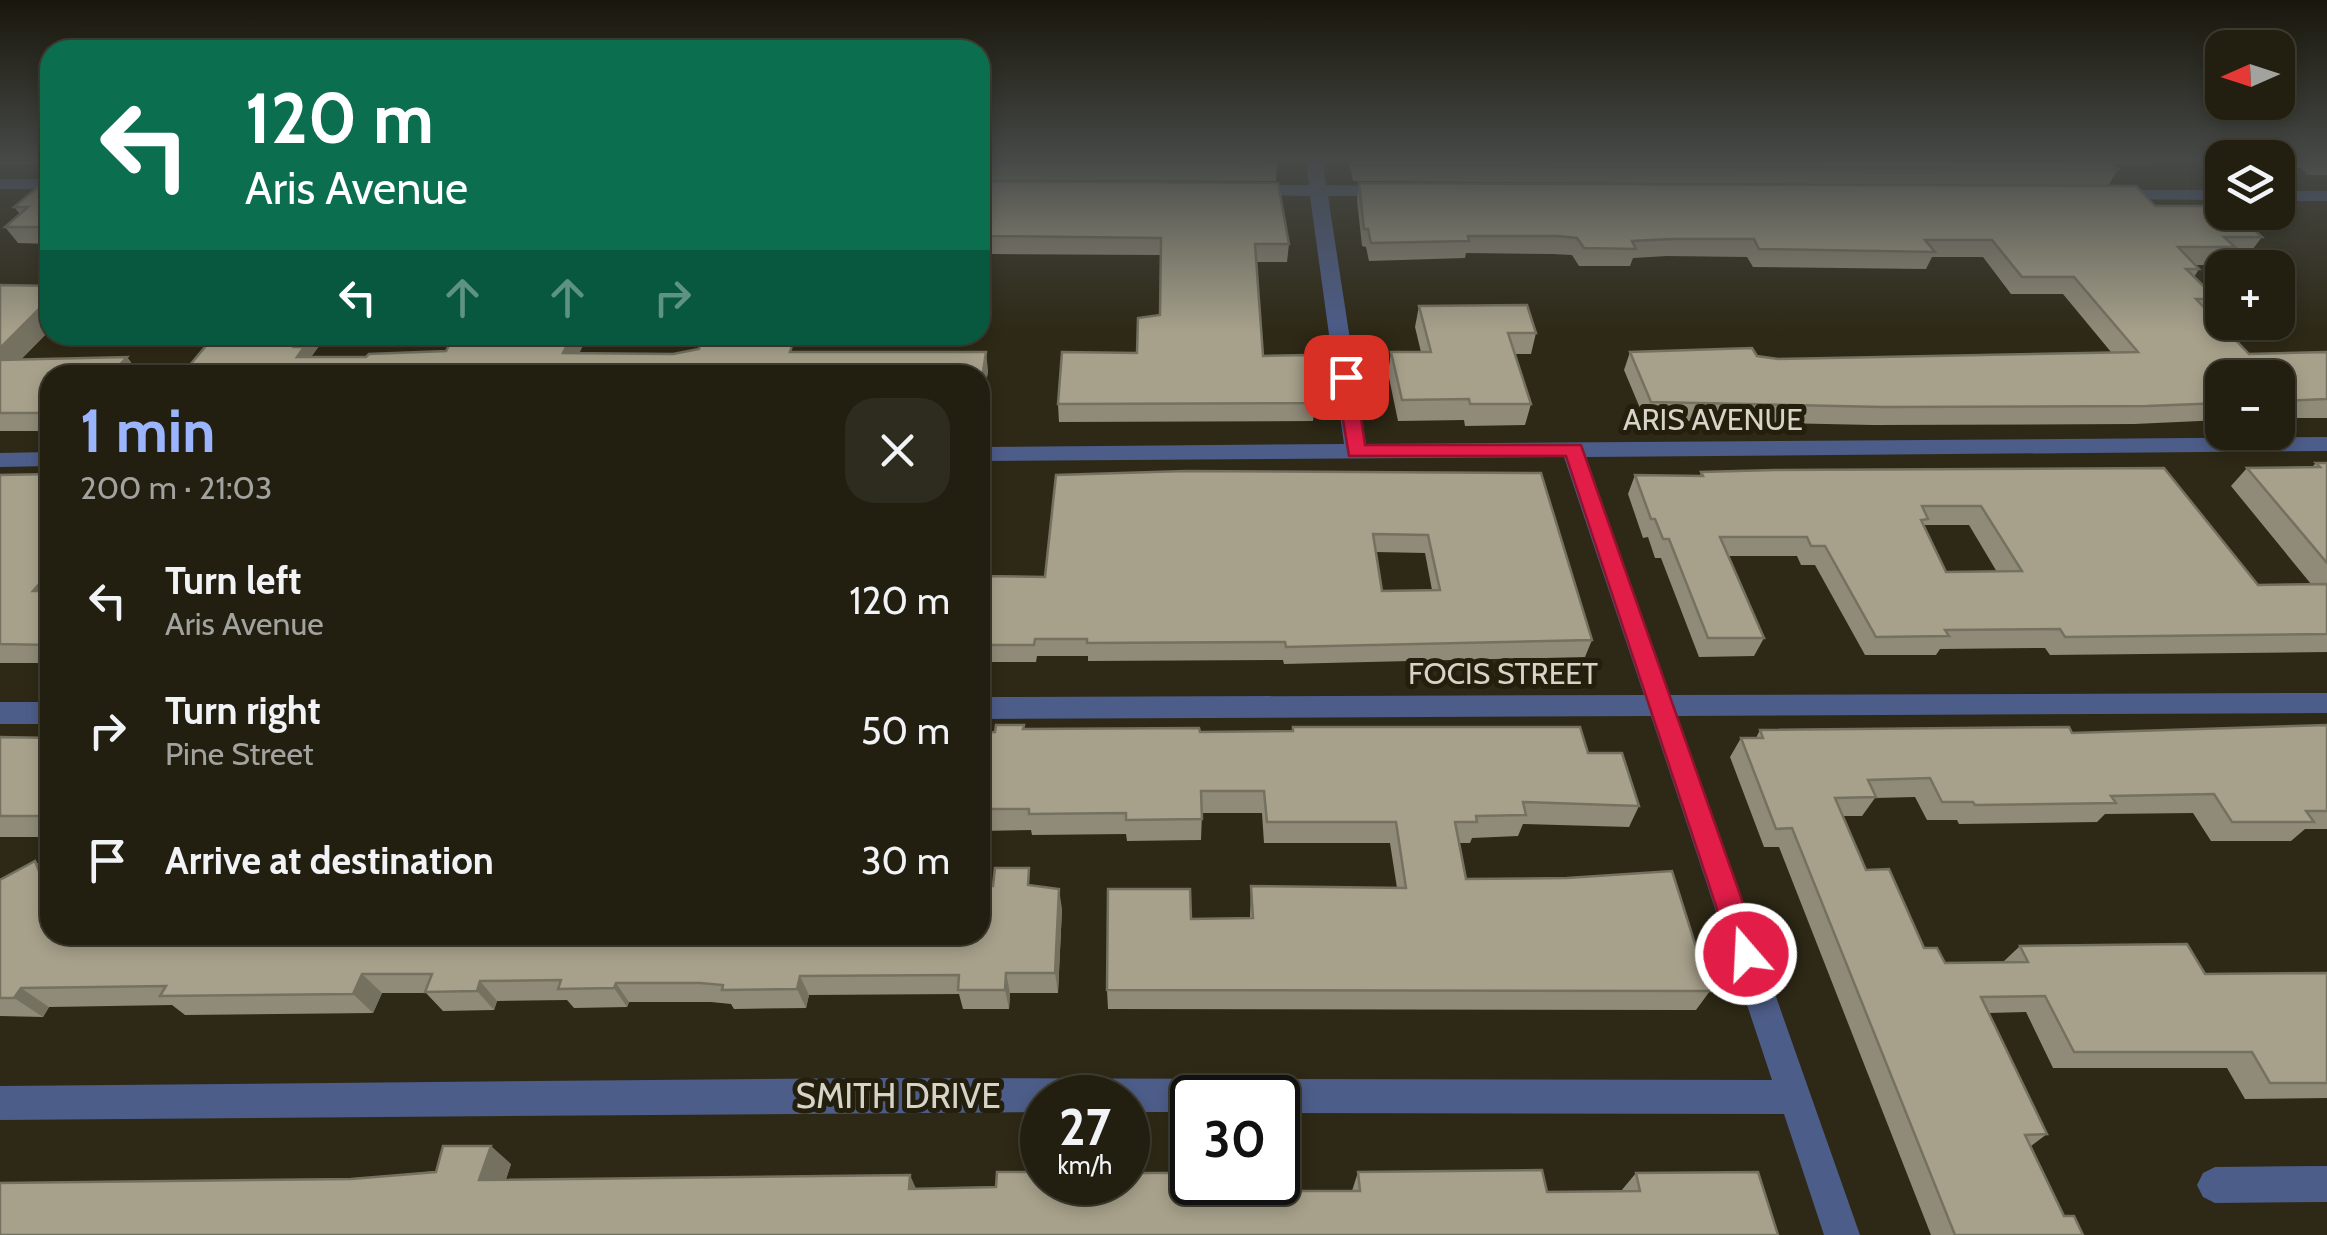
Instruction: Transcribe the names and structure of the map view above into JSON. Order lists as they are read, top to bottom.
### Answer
{
  "streets": {
    "street": ["ARIS AVENUE", "FOCIS STREET", "SMITH DRIVE"]
  },
  "north": "left",
  "page": {
    "map_buttons": ["+", "−"],
    "turn": ["120 m", "Aris Avenue"],
    "heading": ["1 min", "200 m · 21:03"],
    "list": [
      {
        "name": "Turn left",
        "note": "Aris Avenue",
        "value": "120 m"
      },
      {
        "name": "Turn right",
        "note": "Pine Street",
        "value": "50 m"
      },
      {
        "name": "Arrive at destination",
        "value": "30 m"
      }
    ],
    "speed": "27 km/h",
    "limit": "30"
  }
}
